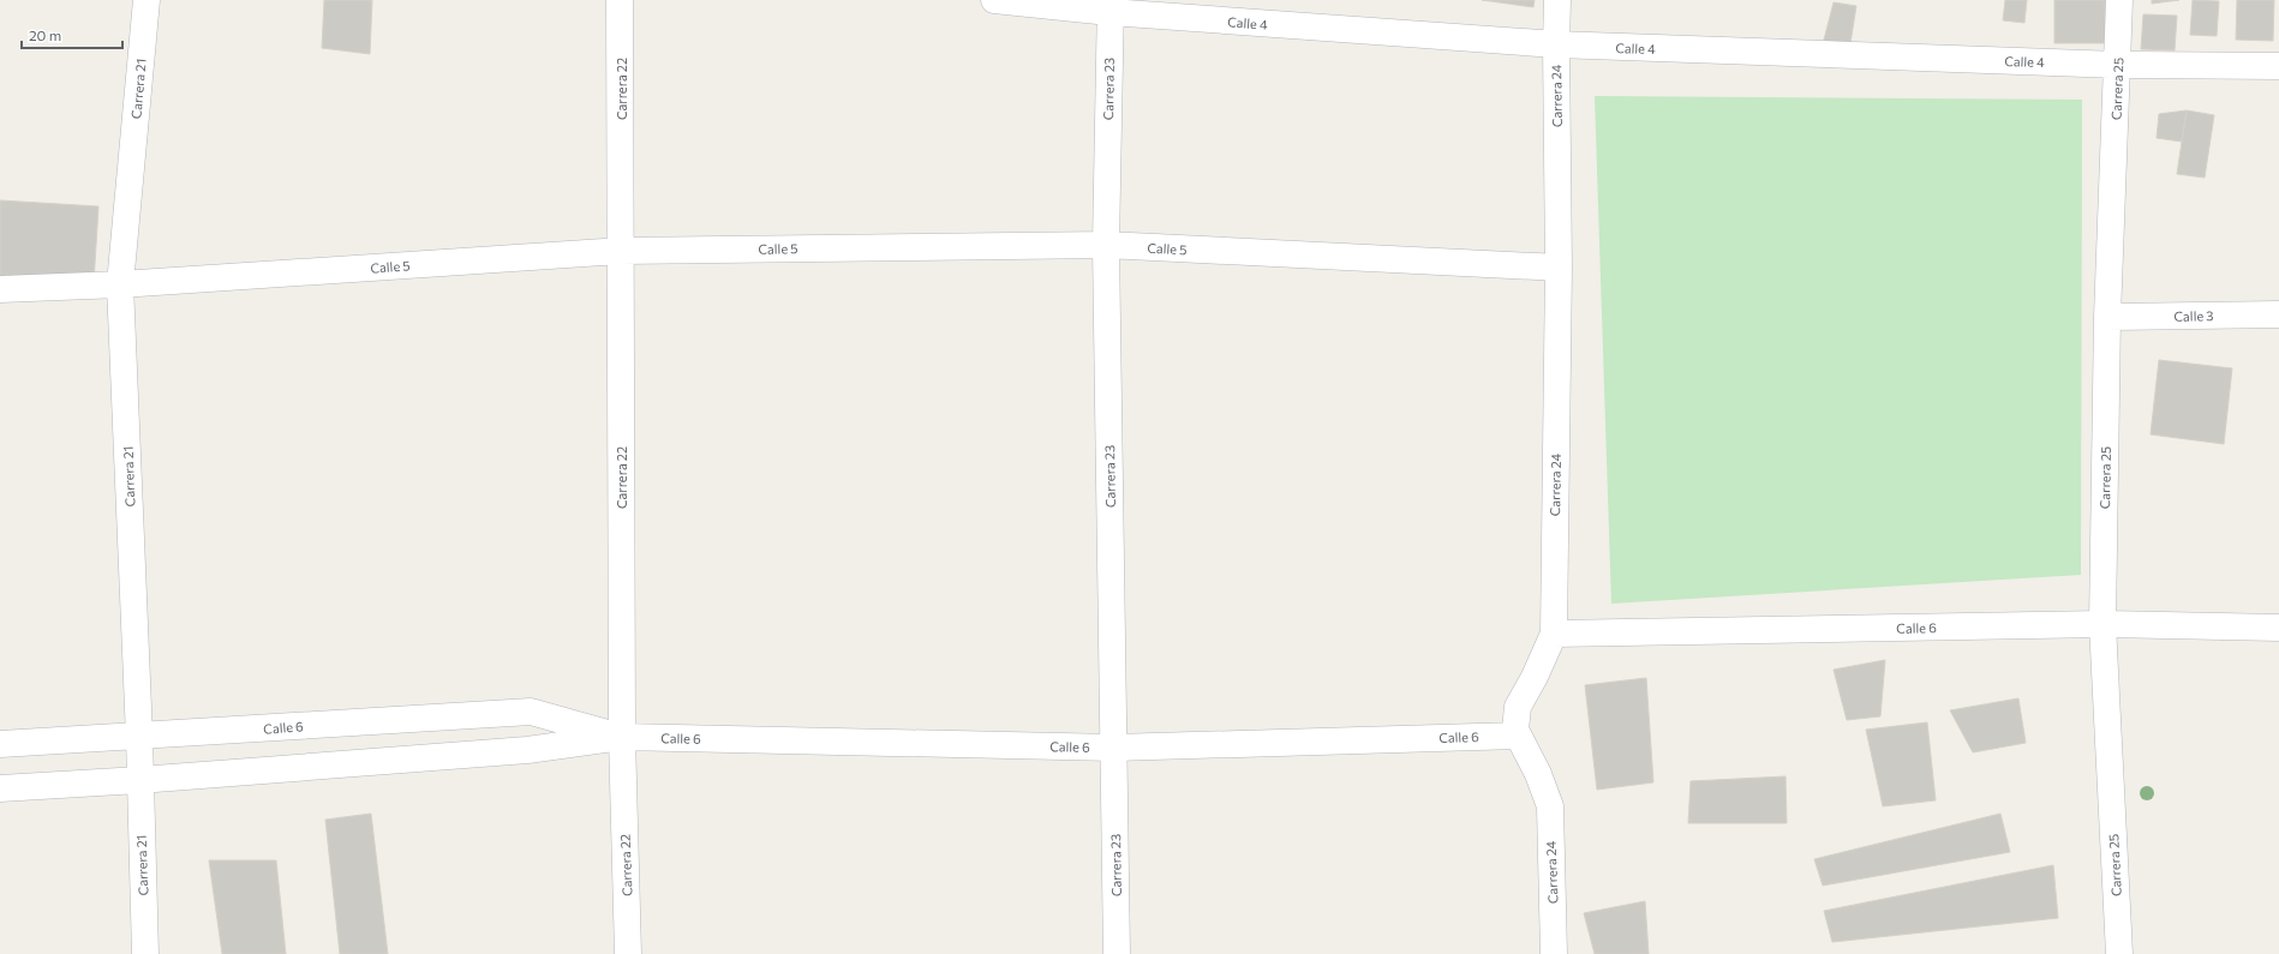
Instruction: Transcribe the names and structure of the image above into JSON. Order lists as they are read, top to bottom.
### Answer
{
  "streets": {
    "street": [
      "Calle 4",
      "Carrera 21",
      "Carrera 22",
      "Carrera 23",
      "Carrera 25",
      "Carrera 24",
      "Calle 5",
      "Calle 3",
      "Calle 6"
    ]
  },
  "crossings": [
    ["Calle 4", "Carrera 23"],
    ["Calle 4", "Carrera 25"],
    ["Calle 4", "Carrera 24"],
    ["Carrera 21", "Calle 5"],
    ["Carrera 21", "Calle 6"],
    ["Carrera 22", "Calle 5"],
    ["Carrera 22", "Calle 6"],
    ["Carrera 23", "Calle 5"],
    ["Carrera 23", "Calle 6"],
    ["Carrera 25", "Calle 3"],
    ["Carrera 25", "Calle 6"],
    ["Carrera 24", "Calle 5"],
    ["Carrera 24", "Calle 6"]
  ],
  "scale_bar": "20 m"
}
